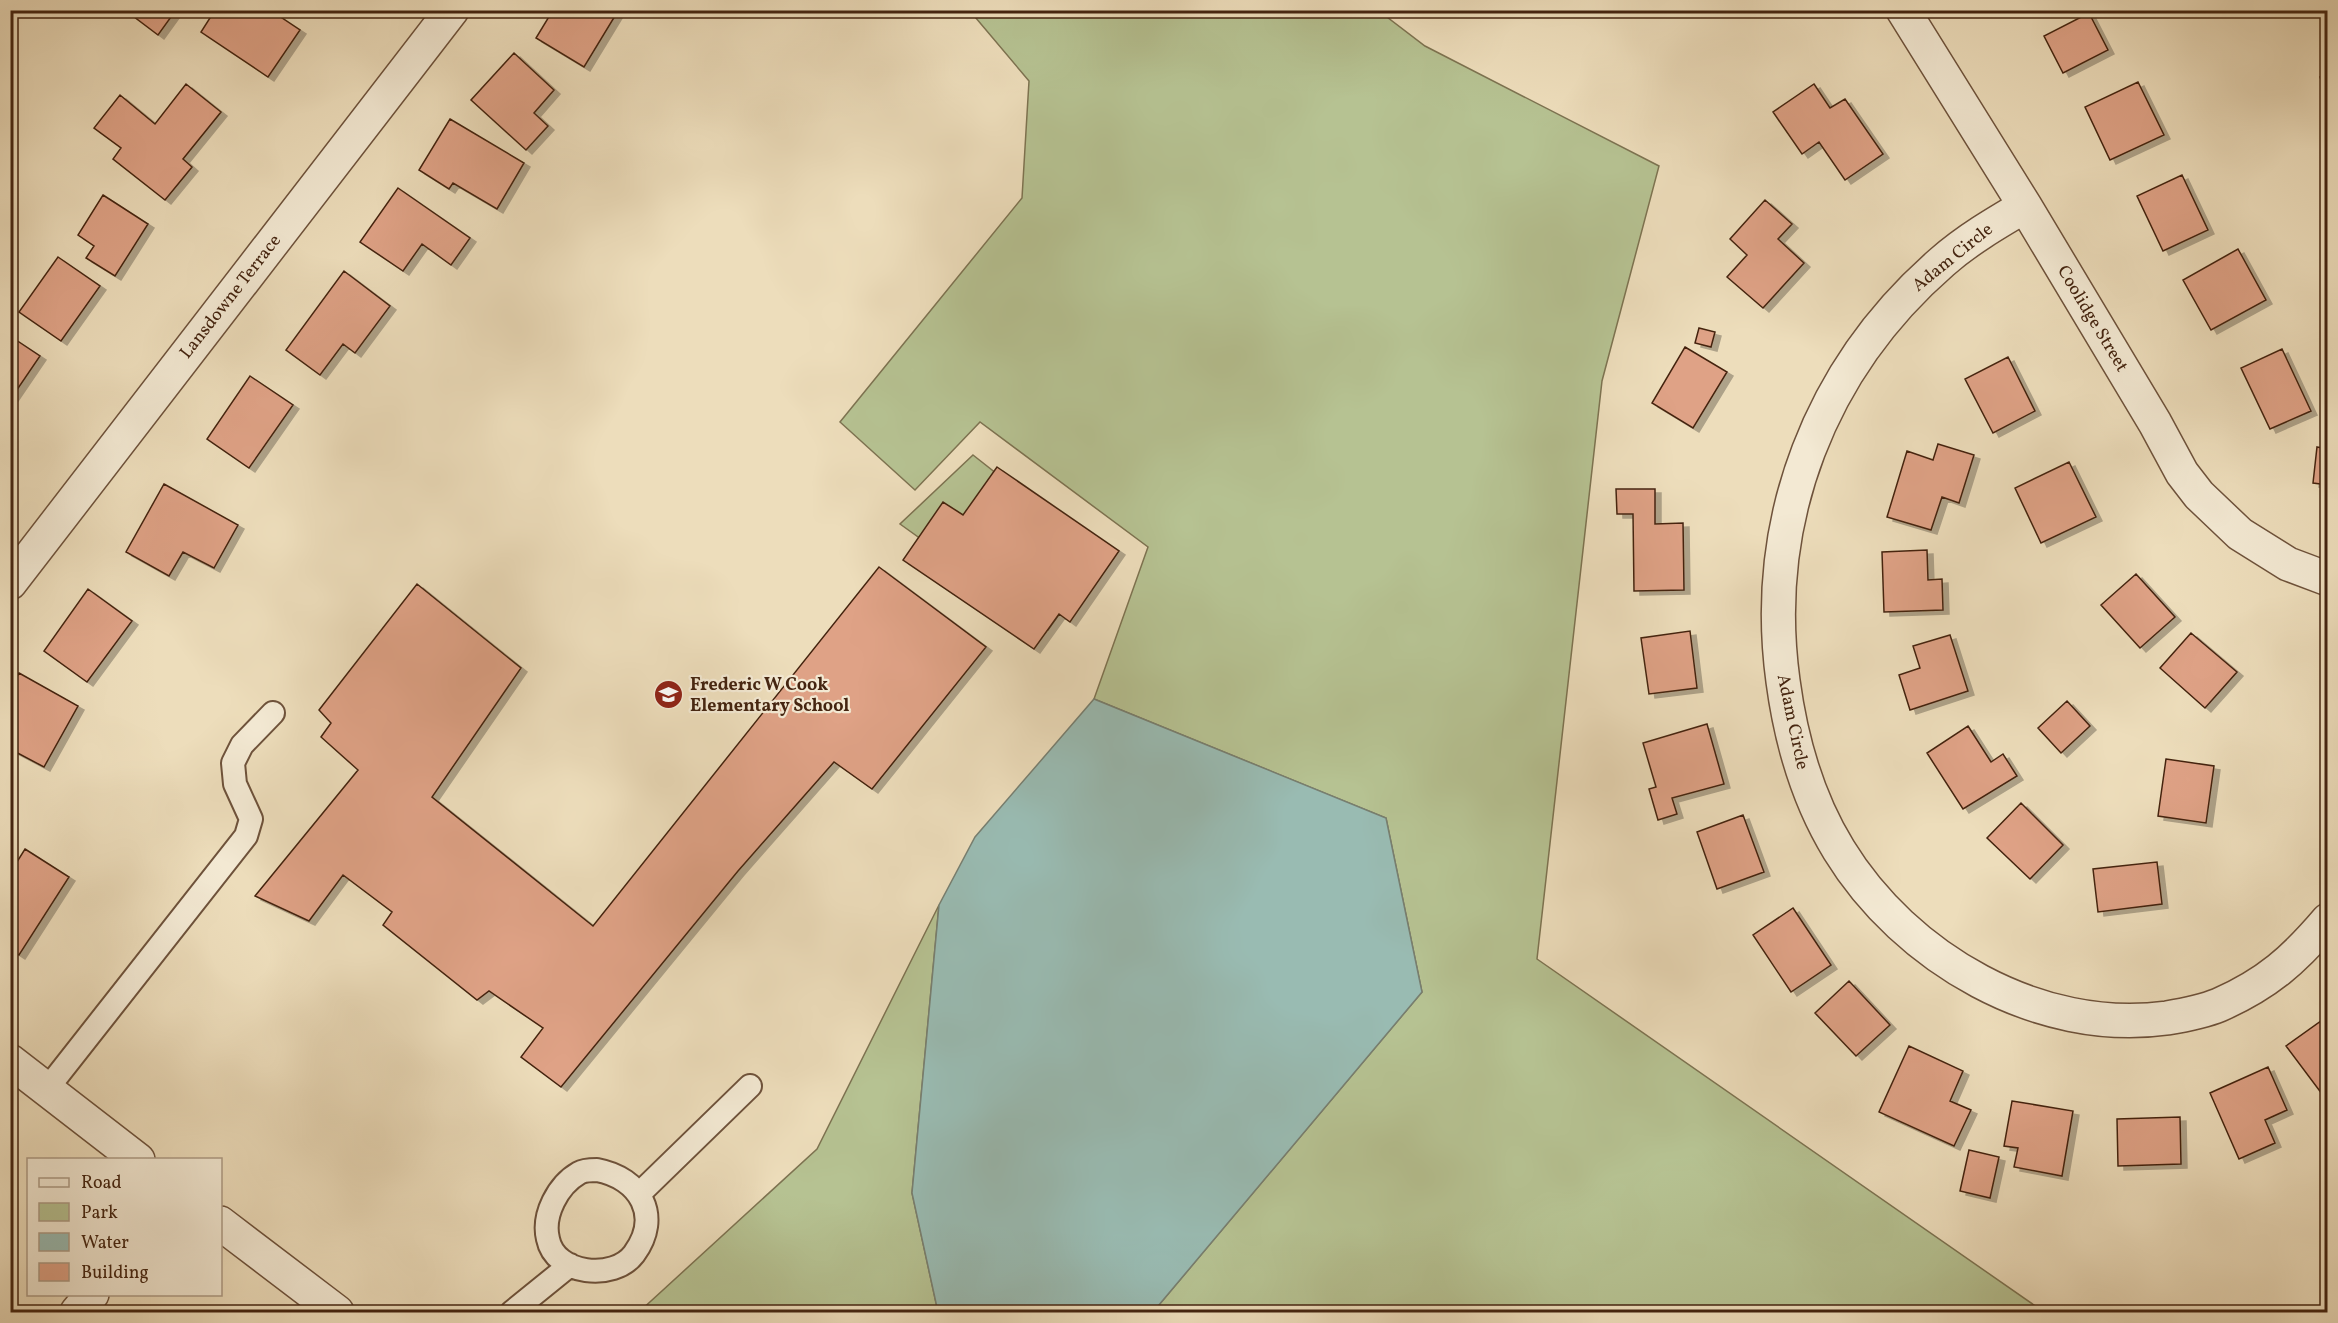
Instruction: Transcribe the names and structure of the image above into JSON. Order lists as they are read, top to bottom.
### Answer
{
  "streets": {
    "street": ["Adam Circle", "Lansdowne Terrace", "Coolidge Street"]
  },
  "crossings": [
    ["Adam Circle", "Coolidge Street"]
  ],
  "places": {
    "school or university": ["Frederic W Cook Elementary School"]
  },
  "legend": [
    "Road",
    "Park",
    "Water",
    "Building"
  ]
}
